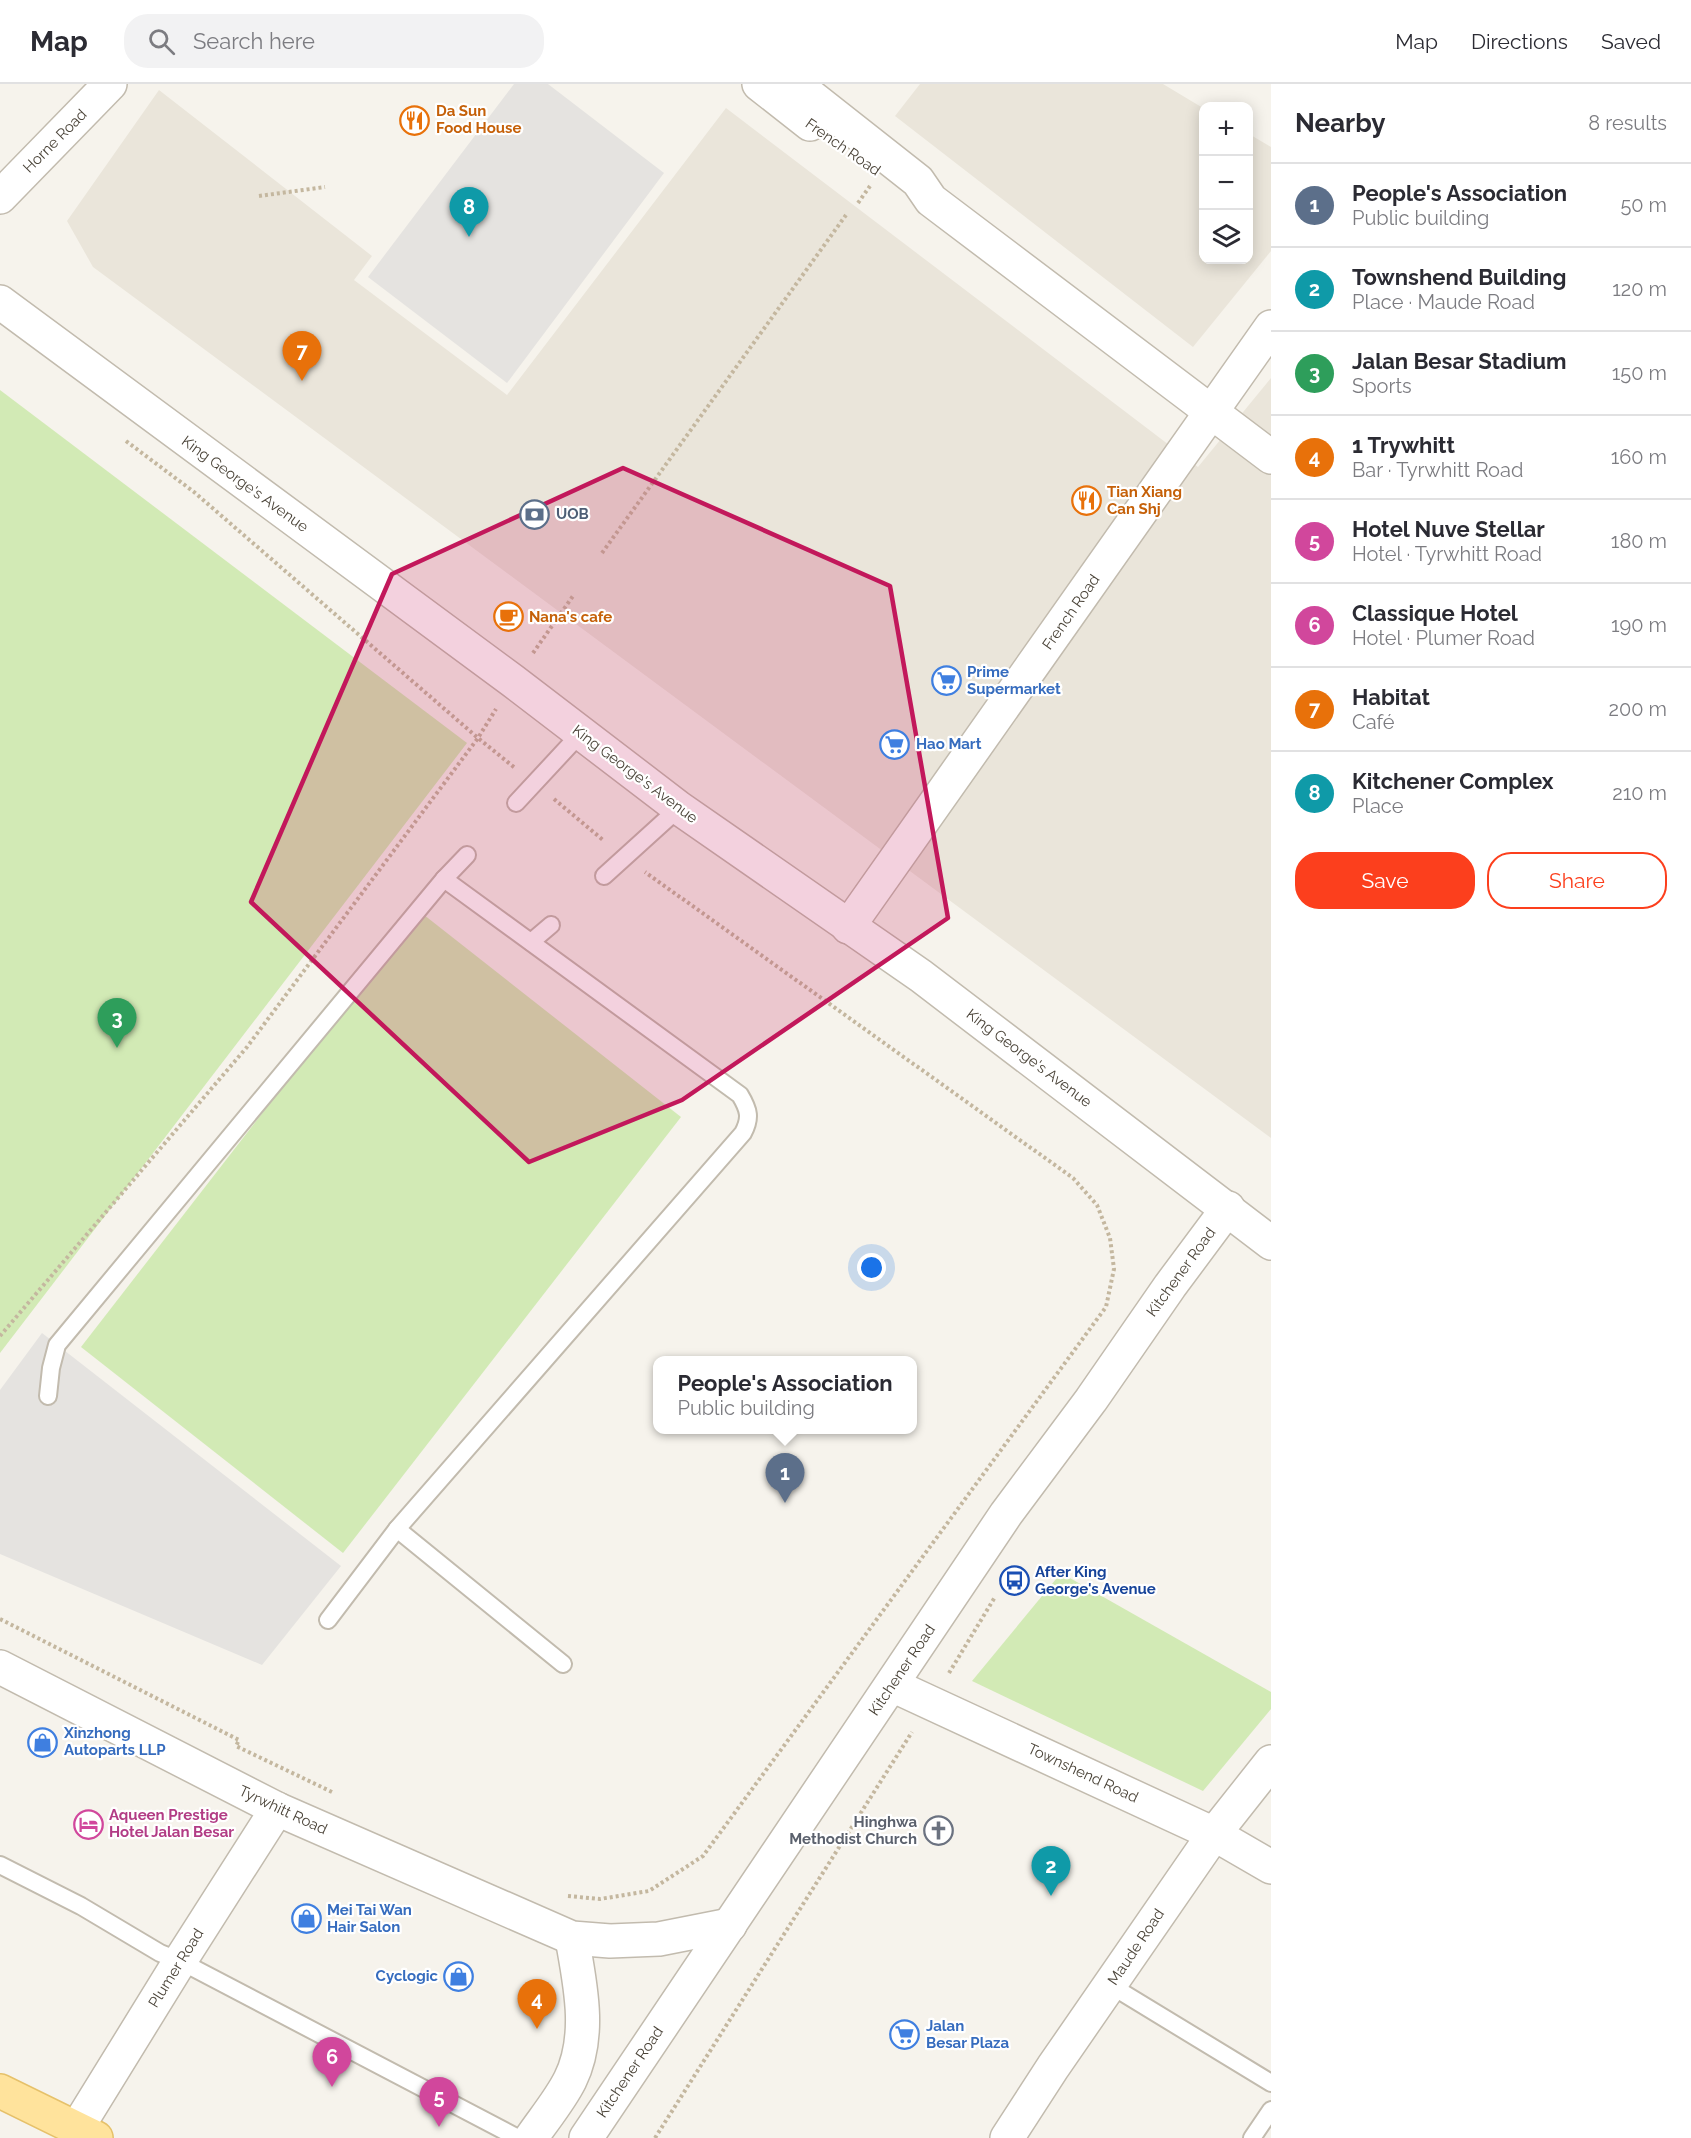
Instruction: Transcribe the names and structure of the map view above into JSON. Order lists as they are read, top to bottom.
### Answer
{
  "streets": {
    "street": [
      "Horne Road",
      "French Road",
      "King George's Avenue",
      "Kitchener Road",
      "Townshend Road",
      "Tyrwhitt Road",
      "Maude Road",
      "Plumer Road"
    ]
  },
  "crossings": [
    ["French Road", "King George's Avenue"],
    ["King George's Avenue", "Kitchener Road"],
    ["Kitchener Road", "Townshend Road"],
    ["Kitchener Road", "Tyrwhitt Road"],
    ["Townshend Road", "Maude Road"],
    ["Tyrwhitt Road", "Plumer Road"]
  ],
  "places": {
    "restaurant": ["Da Sun Food House", "Tian Xiang Can Shj"],
    "bank": ["UOB"],
    "cafe": ["Nana's cafe"],
    "supermarket": ["Prime Supermarket", "Hao Mart", "Jalan Besar Plaza"],
    "bus stop": ["After King George's Avenue"],
    "shop": ["Xinzhong Autoparts LLP", "Mei Tai Wan Hair Salon", "Cyclogic"],
    "hotel": ["Aqueen Prestige Hotel Jalan Besar"],
    "church": ["Hinghwa Methodist Church"]
  },
  "page": {
    "header": "Map",
    "search": "Search here",
    "nav": ["Map", "Directions", "Saved"],
    "heading": ["Nearby", "8 results"],
    "map_buttons": ["+", "−"],
    "list": [
      {
        "mark": "1",
        "name": "People's Association",
        "note": "Public building",
        "value": "50 m"
      },
      {
        "mark": "2",
        "name": "Townshend Building",
        "note": "Place · Maude Road",
        "value": "120 m"
      },
      {
        "mark": "3",
        "name": "Jalan Besar Stadium",
        "note": "Sports",
        "value": "150 m"
      },
      {
        "mark": "4",
        "name": "1 Trywhitt",
        "note": "Bar · Tyrwhitt Road",
        "value": "160 m"
      },
      {
        "mark": "5",
        "name": "Hotel Nuve Stellar",
        "note": "Hotel · Tyrwhitt Road",
        "value": "180 m"
      },
      {
        "mark": "6",
        "name": "Classique Hotel",
        "note": "Hotel · Plumer Road",
        "value": "190 m"
      },
      {
        "mark": "7",
        "name": "Habitat",
        "note": "Café",
        "value": "200 m"
      },
      {
        "mark": "8",
        "name": "Kitchener Complex",
        "note": "Place",
        "value": "210 m"
      }
    ],
    "pins": [
      "8",
      "7",
      "3",
      "1",
      "2",
      "4",
      "6",
      "5"
    ],
    "buttons": ["Save", "Share"],
    "popup": ["People's Association", "Public building"]
  }
}
